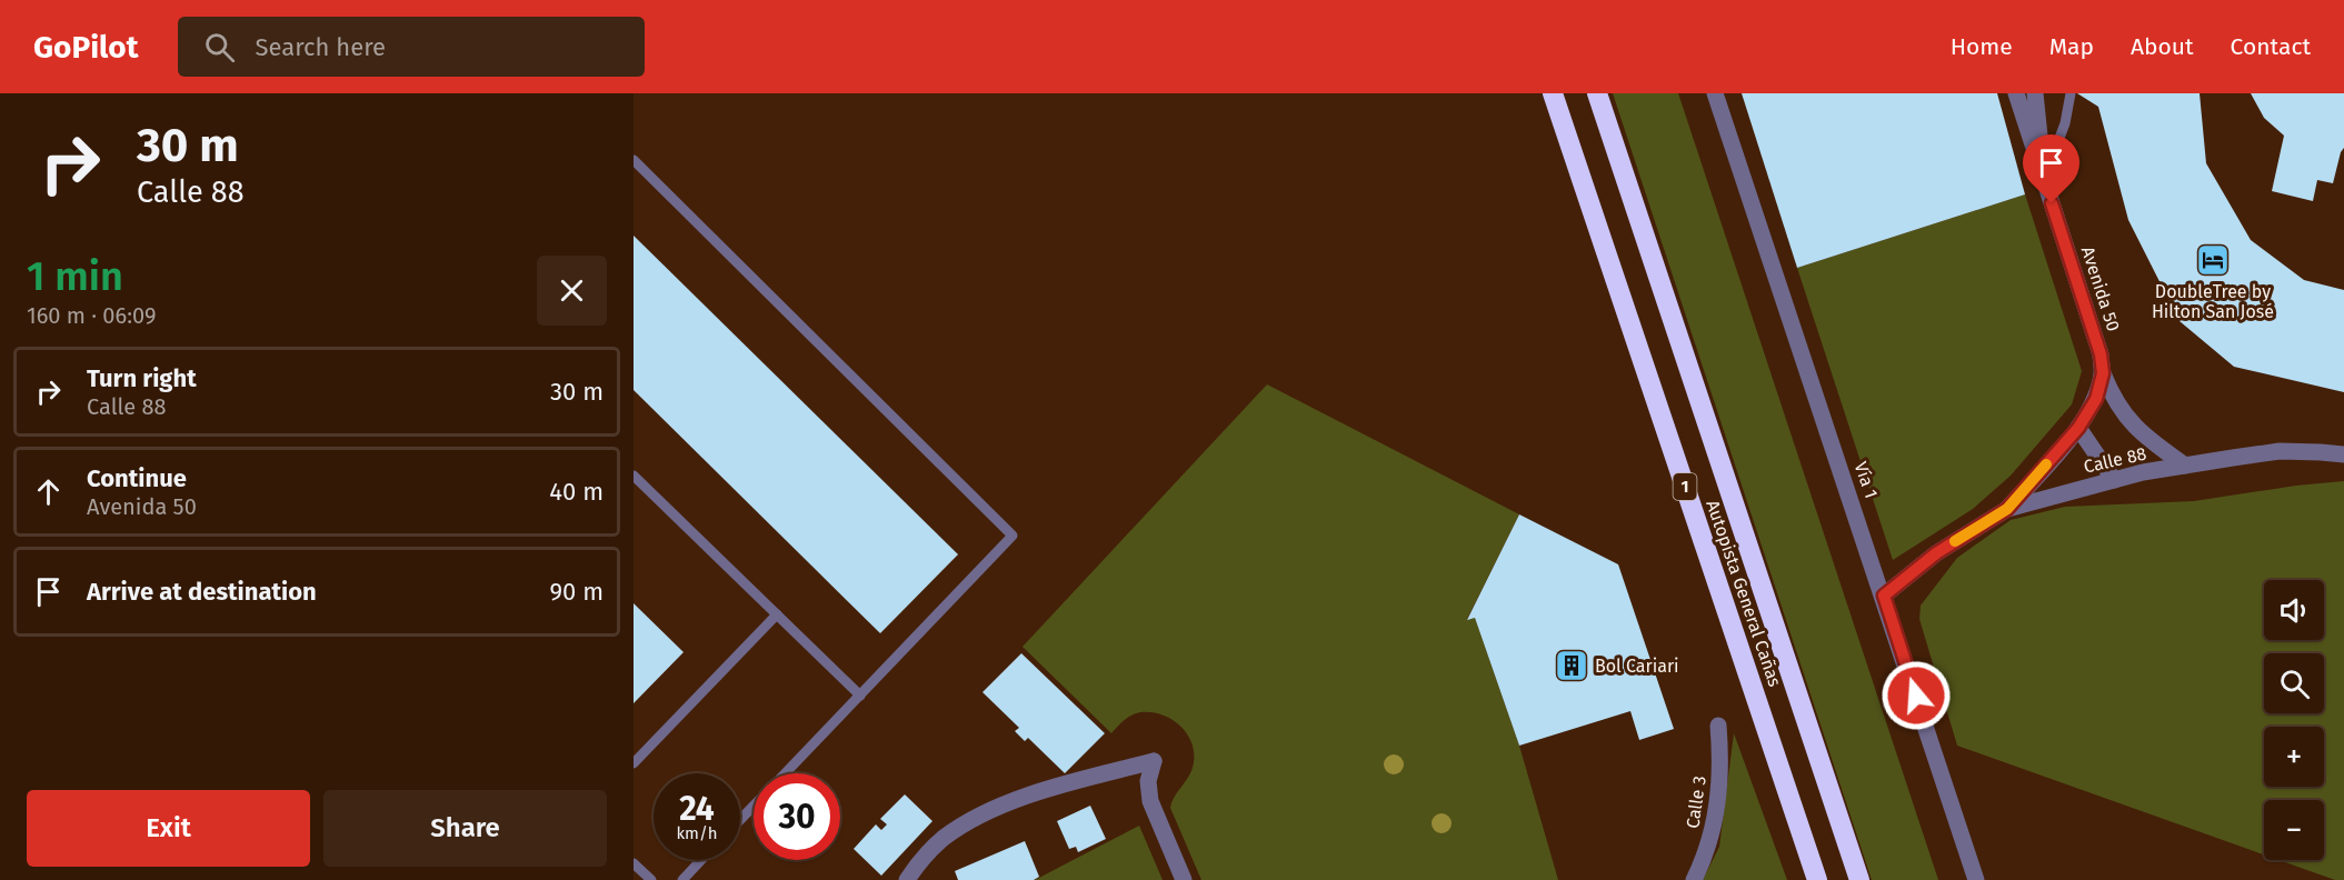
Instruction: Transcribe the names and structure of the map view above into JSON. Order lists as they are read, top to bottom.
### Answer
{
  "streets": {
    "highway": ["1", "Autopista General Cañas"],
    "street": [
      "Avenida 50",
      "Calle 88",
      "Vía 1",
      "Calle 3"
    ]
  },
  "crossings": [
    ["Avenida 50", "Calle 88"],
    ["Calle 88", "Vía 1"]
  ],
  "places": {
    "hotel": ["DoubleTree by Hilton San José"],
    "building": ["Bol Cariari"]
  },
  "page": {
    "header": "GoPilot",
    "search": "Search here",
    "nav": [
      "Home",
      "Map",
      "About",
      "Contact"
    ],
    "turn": ["30 m", "Calle 88"],
    "heading": ["1 min", "160 m · 06:09"],
    "list": [
      {
        "name": "Turn right",
        "note": "Calle 88",
        "value": "30 m"
      },
      {
        "name": "Continue",
        "note": "Avenida 50",
        "value": "40 m"
      },
      {
        "name": "Arrive at destination",
        "value": "90 m"
      }
    ],
    "map_buttons": ["+", "−"],
    "speed": "24 km/h",
    "limit": "30",
    "buttons": ["Exit", "Share"]
  }
}
